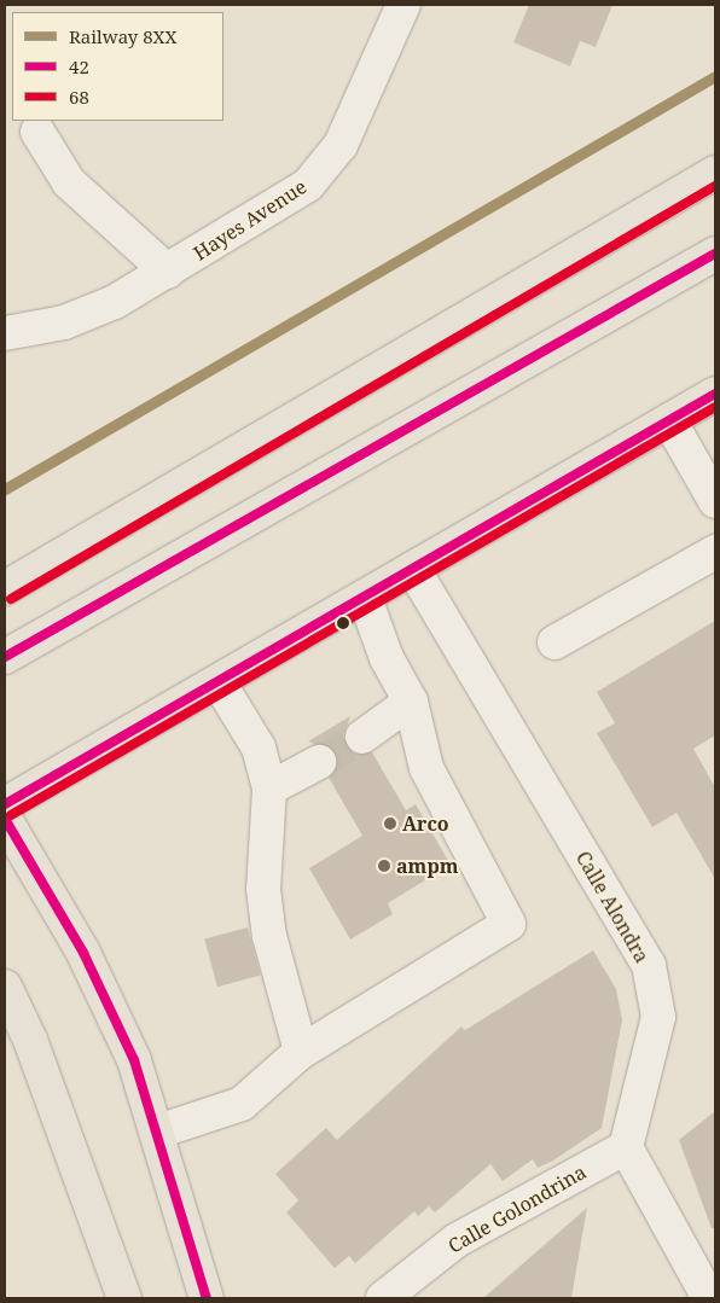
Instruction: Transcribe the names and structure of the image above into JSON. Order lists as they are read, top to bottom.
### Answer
{
  "streets": {
    "street": ["Hayes Avenue", "Calle Alondra", "Calle Golondrina"]
  },
  "crossings": [
    ["Calle Alondra", "Calle Golondrina"]
  ],
  "places": ["Arco", "ampm"],
  "lines": ["rail line 8XX", "transit line 68", "transit line 42"],
  "legend": ["Railway 8XX", "42", "68"]
}
